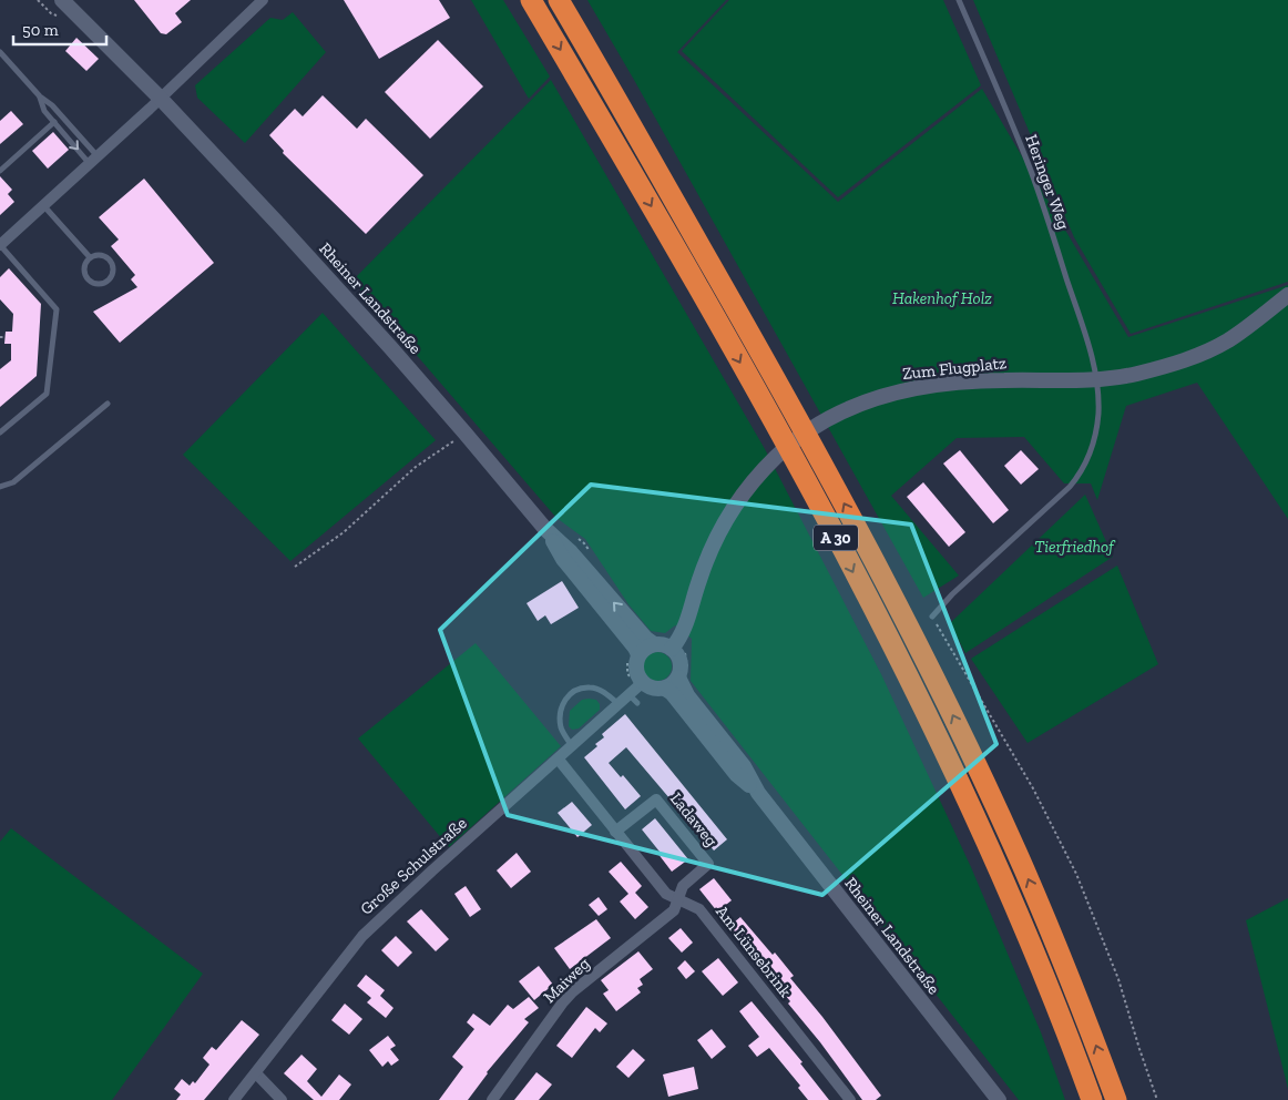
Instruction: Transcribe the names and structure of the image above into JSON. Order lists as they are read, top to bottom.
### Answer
{
  "streets": {
    "highway": ["A 30"],
    "street": [
      "Rheiner Landstraße",
      "Zum Flugplatz",
      "Ladaweg",
      "Große Schulstraße",
      "Am Lünsebrink",
      "Maiweg"
    ],
    "lane": ["Heringer Weg"]
  },
  "crossings": [
    ["Heringer Weg", "Zum Flugplatz"],
    ["Rheiner Landstraße", "Zum Flugplatz"],
    ["Rheiner Landstraße", "Große Schulstraße"],
    ["Zum Flugplatz", "Große Schulstraße"],
    ["Ladaweg", "Am Lünsebrink"],
    ["Ladaweg", "Maiweg"],
    ["Große Schulstraße", "Am Lünsebrink"],
    ["Am Lünsebrink", "Maiweg"]
  ],
  "parks": ["Hakenhof Holz", "Tierfriedhof"],
  "scale_bar": "50 m"
}
